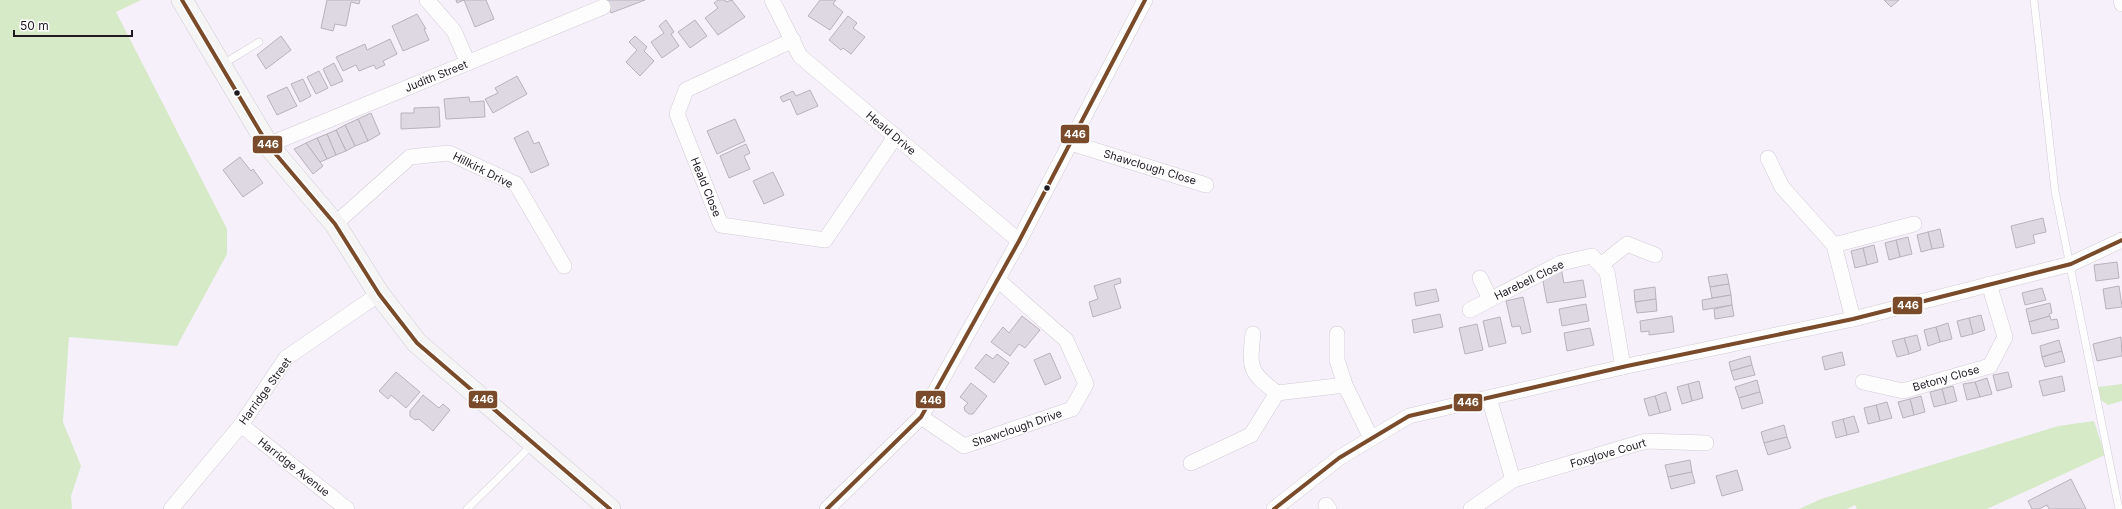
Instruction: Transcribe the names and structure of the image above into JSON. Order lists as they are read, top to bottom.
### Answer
{
  "streets": {
    "street": [
      "Judith Street",
      "Heald Drive",
      "Shawclough Close",
      "Hillkirk Drive",
      "Heald Close",
      "Harebell Close",
      "Betony Close",
      "Harridge Street",
      "Shawclough Drive",
      "Foxglove Court",
      "Harridge Avenue"
    ]
  },
  "crossings": [
    ["Heald Drive", "Heald Close"],
    ["Harridge Street", "Harridge Avenue"]
  ],
  "lines": ["transit line 446"],
  "scale_bar": "50 m"
}
